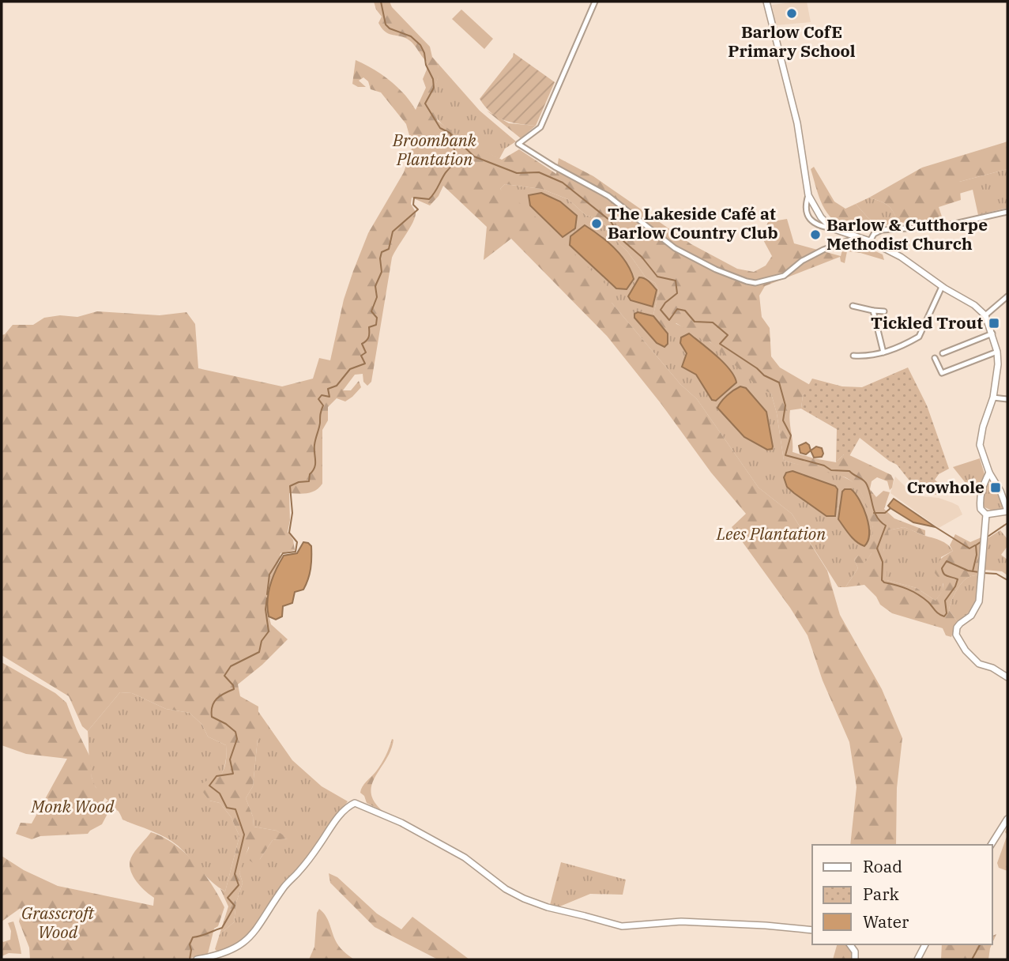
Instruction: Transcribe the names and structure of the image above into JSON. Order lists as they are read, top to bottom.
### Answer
{
  "parks": [
    "Broombank Plantation",
    "Lees Plantation",
    "Monk Wood",
    "Grasscroft Wood"
  ],
  "places": {
    "other": ["Barlow CofE Primary School", "The Lakeside Café at Barlow Country Club", "Barlow & Cutthorpe Methodist Church"],
    "transit": ["Tickled Trout", "Crowhole"]
  },
  "legend": ["Road", "Park", "Water"]
}
